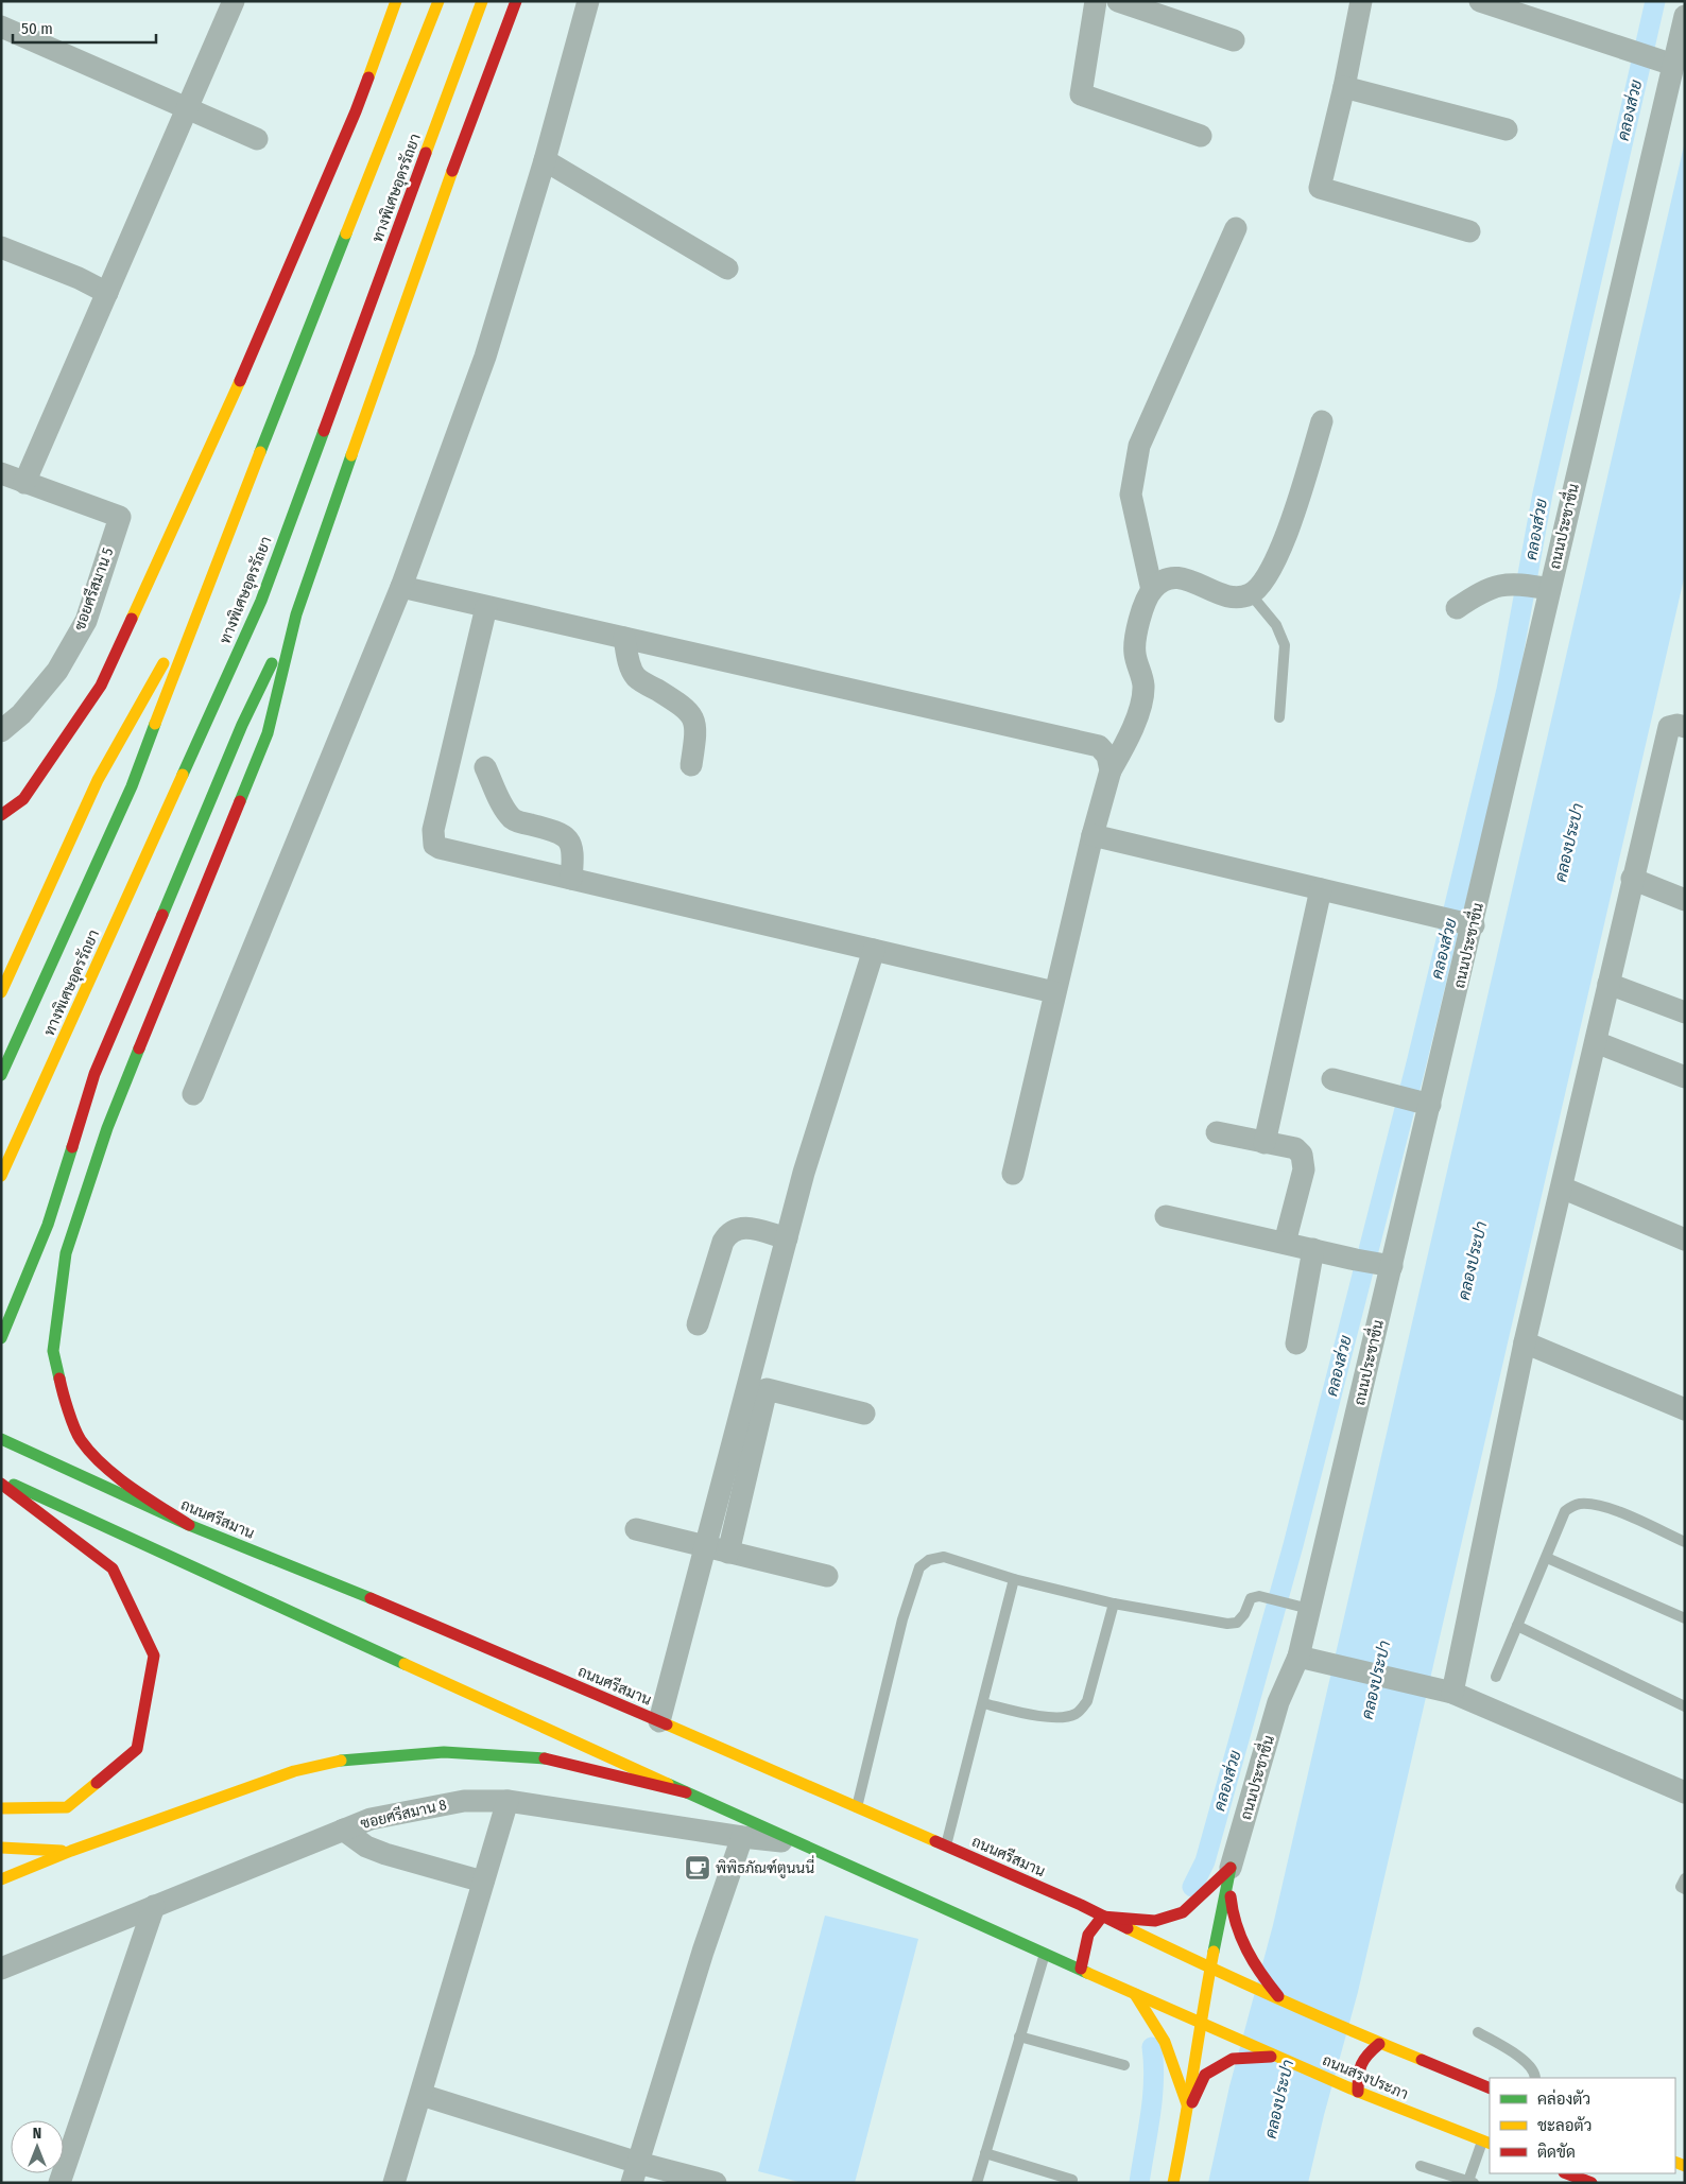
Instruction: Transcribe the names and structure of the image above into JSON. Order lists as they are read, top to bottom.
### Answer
{
  "streets": {
    "main road": ["ทางพิเศษอุดรรัถยา", "ถนนศรีสมาน", "ถนนสรงประภา"],
    "street": ["ถนนประชาชื่น", "ซอยศรีสมาน 5", "ซอยศรีสมาน 8"]
  },
  "water": ["คลองส่วย", "คลองประปา"],
  "places": {
    "cafe": ["พิพิธภัณฑ์ตูนนนี่"]
  },
  "legend": ["คล่องตัว", "ชะลอตัว", "ติดขัด"],
  "scale_bar": "50 m",
  "north": "top"
}
